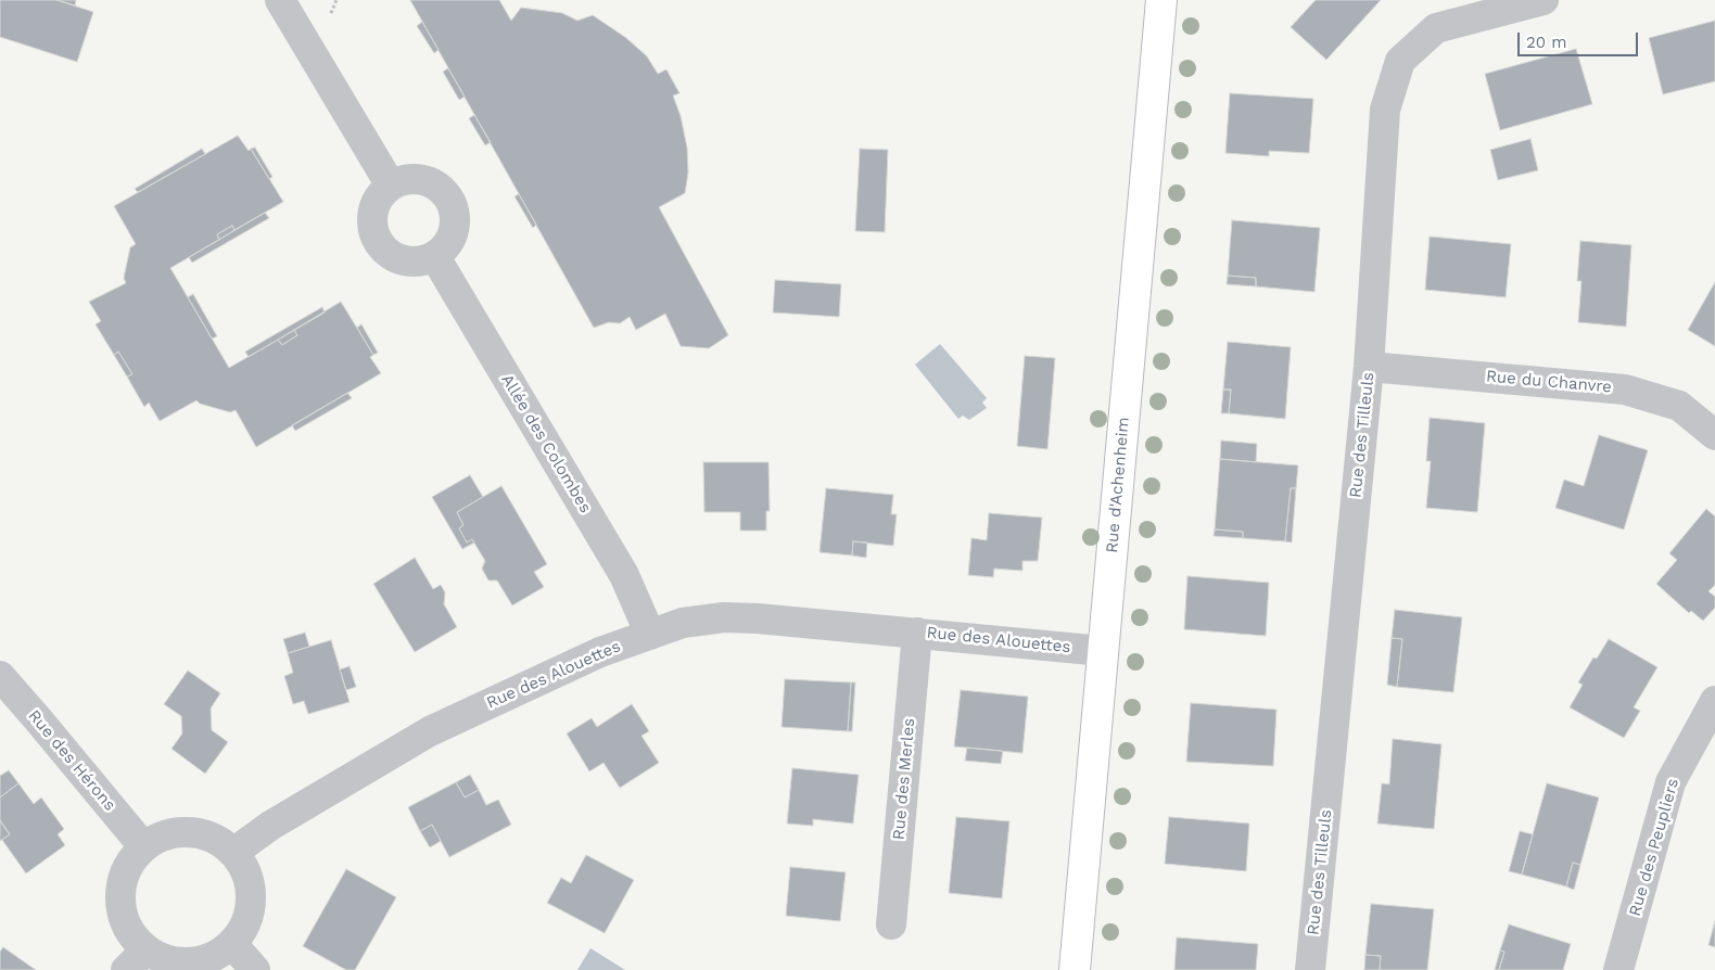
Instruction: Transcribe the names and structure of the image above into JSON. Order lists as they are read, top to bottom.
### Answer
{
  "streets": {
    "main road": ["Rue d'Achenheim"],
    "street": [
      "Rue du Chanvre",
      "Rue des Tilleuls",
      "Allée des Colombes",
      "Rue des Alouettes",
      "Rue des Hérons",
      "Rue des Merles",
      "Rue des Peupliers"
    ]
  },
  "crossings": [
    ["Rue du Chanvre", "Rue des Tilleuls"],
    ["Allée des Colombes", "Rue des Alouettes"],
    ["Rue d'Achenheim", "Rue des Alouettes"],
    ["Rue des Alouettes", "Rue des Hérons"],
    ["Rue des Alouettes", "Rue des Merles"]
  ],
  "scale_bar": "20 m"
}
